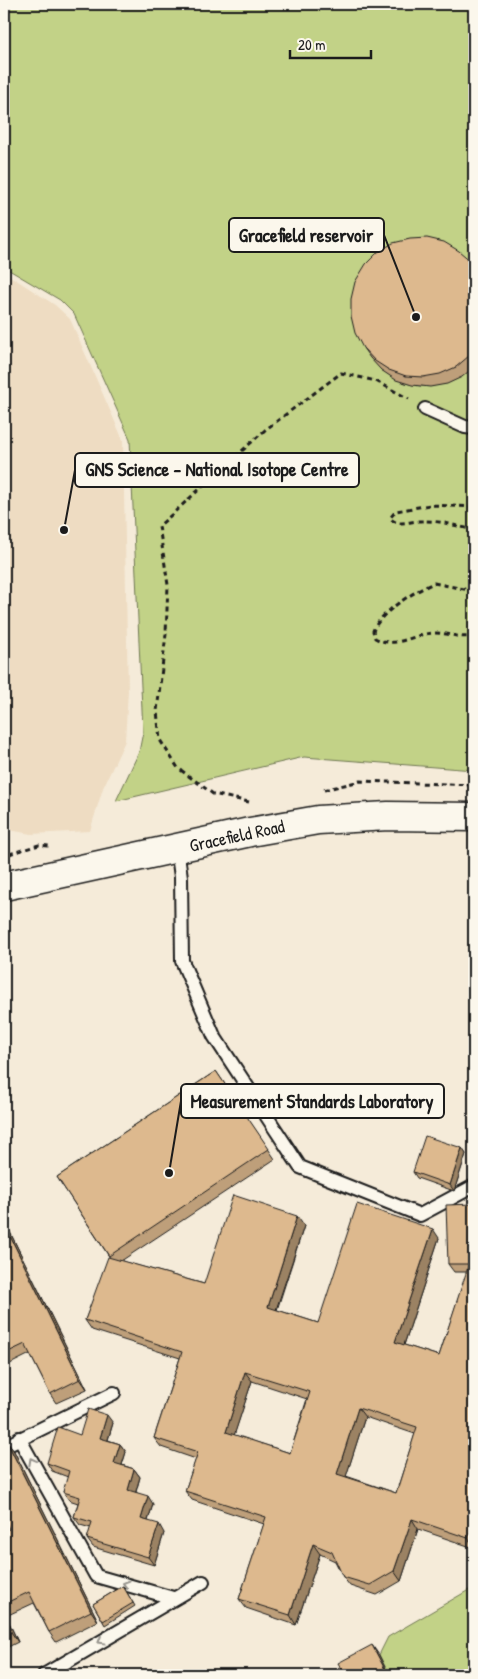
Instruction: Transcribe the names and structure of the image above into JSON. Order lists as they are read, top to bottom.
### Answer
{
  "streets": {
    "main road": ["Gracefield Road"]
  },
  "places": ["Gracefield reservoir", "GNS Science - National Isotope Centre", "Measurement Standards Laboratory"],
  "scale_bar": "20 m"
}
